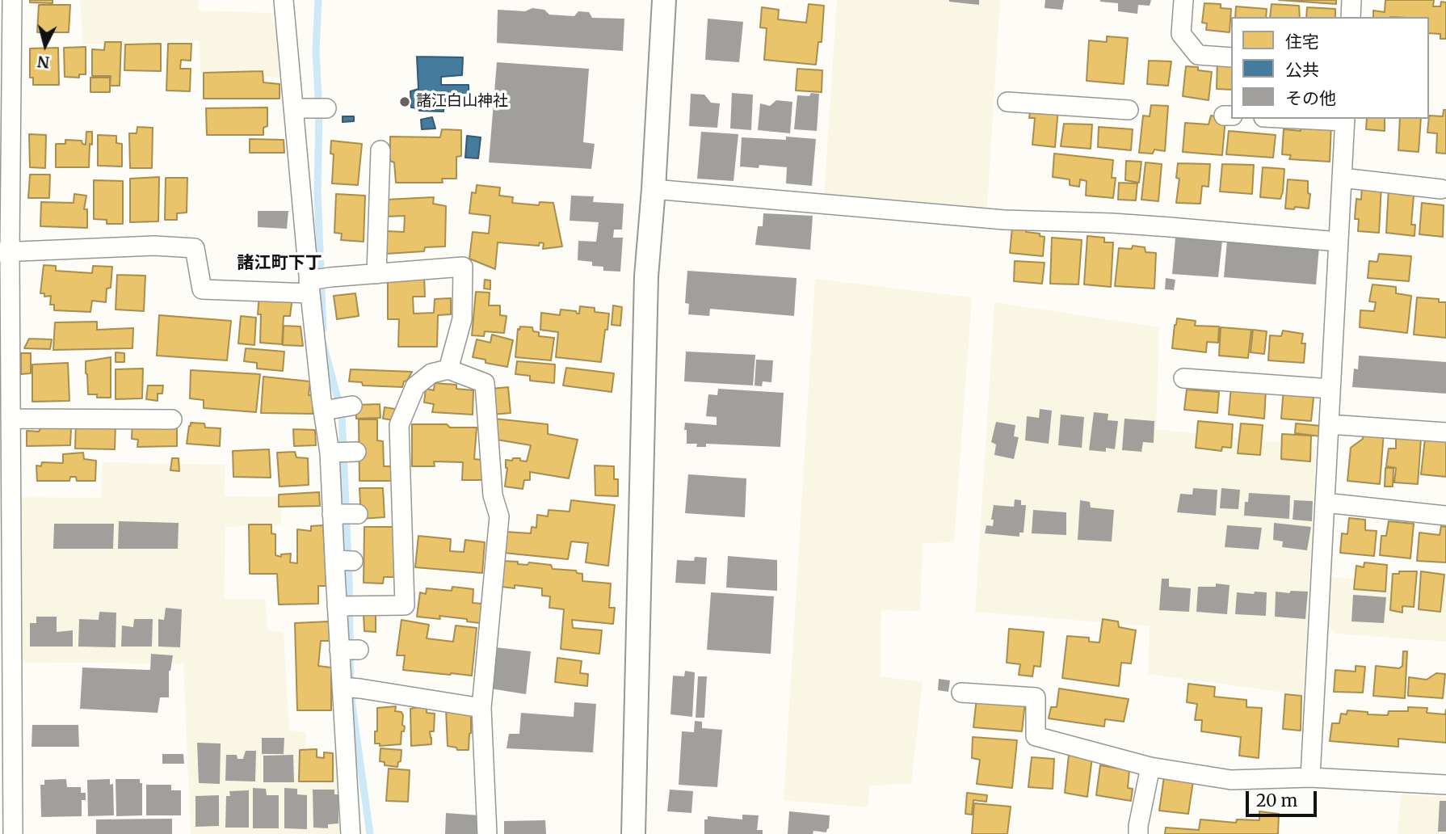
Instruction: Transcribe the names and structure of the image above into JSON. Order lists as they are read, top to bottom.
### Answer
{
  "districts": ["諸江町下丁"],
  "places": ["諸江白山神社"],
  "legend": ["住宅", "公共", "その他"],
  "scale_bar": "20 m",
  "north": "bottom"
}
